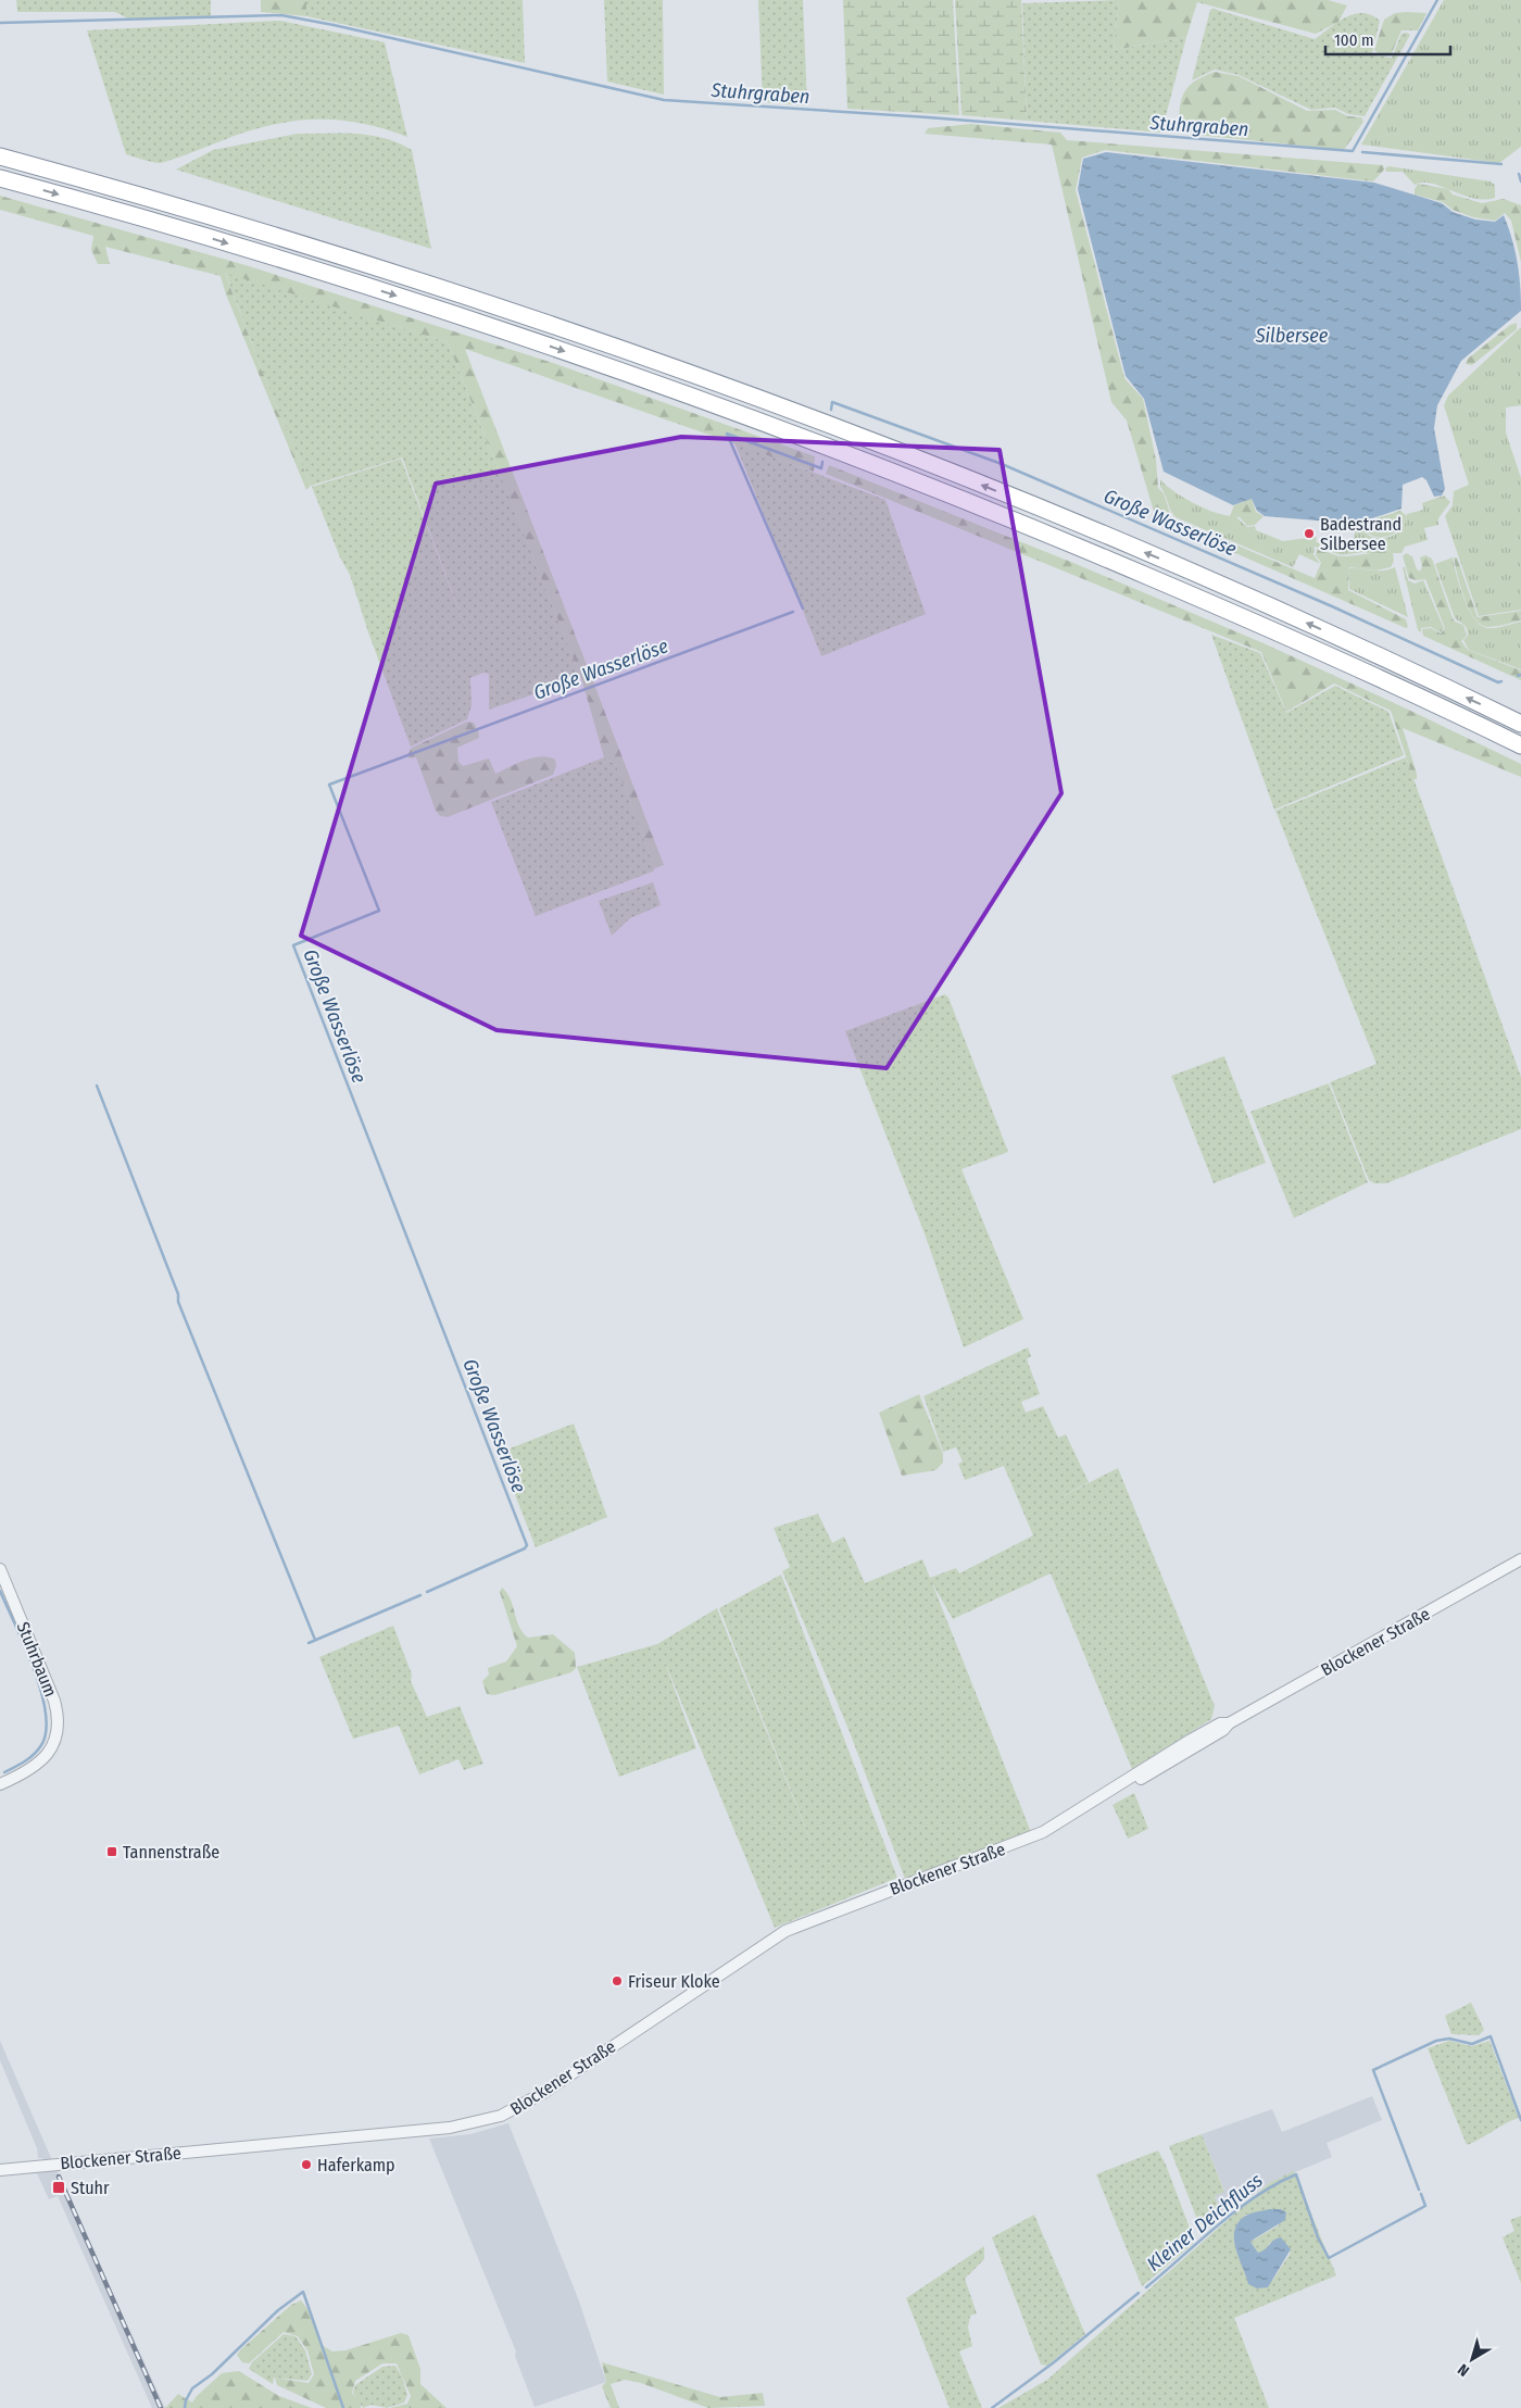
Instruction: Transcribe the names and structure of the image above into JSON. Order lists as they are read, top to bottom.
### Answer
{
  "streets": {
    "street": ["Blockener Straße", "Stuhrbaum"]
  },
  "water": [
    "Stuhrgraben",
    "Silbersee",
    "Große Wasserlöse",
    "Kleiner Deichfluss"
  ],
  "places": {
    "other": ["Badestrand Silbersee", "Friseur Kloke", "Haferkamp"],
    "transit": ["Tannenstraße", "Stuhr"]
  },
  "scale_bar": "100 m",
  "north": "bottom left"
}
